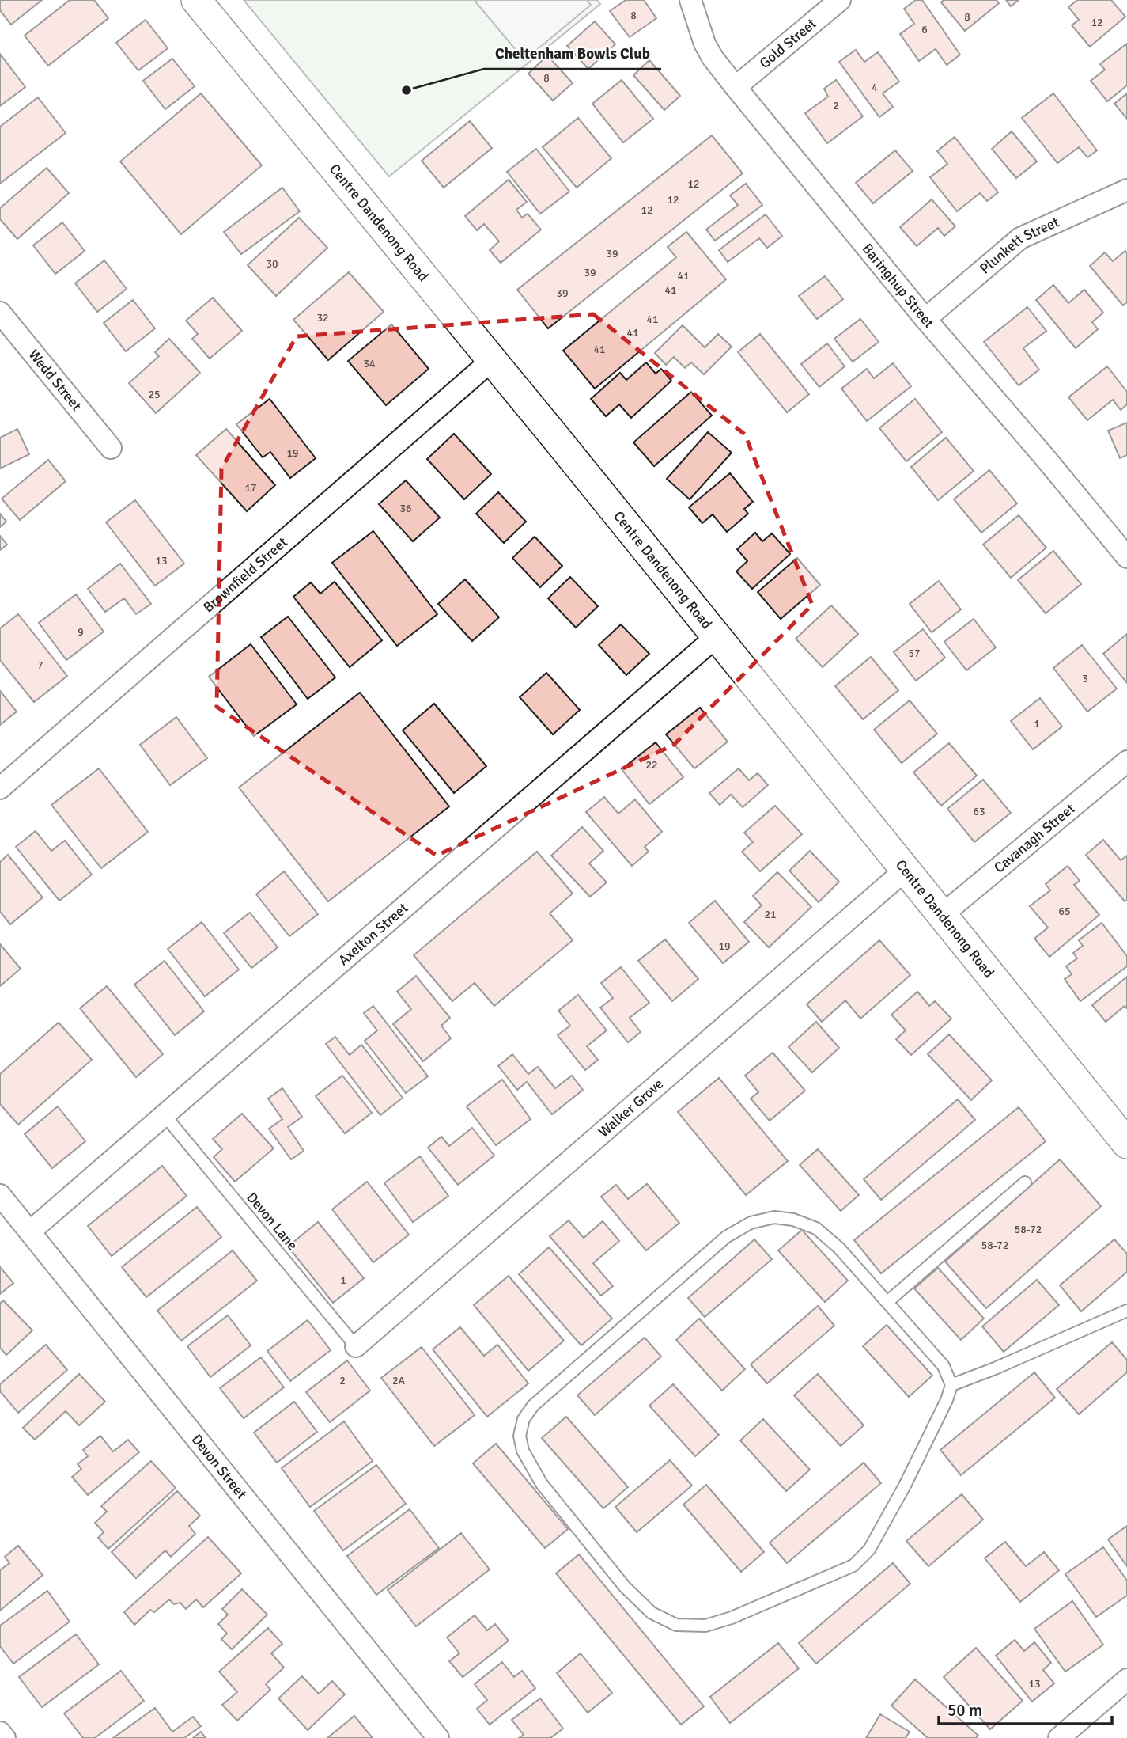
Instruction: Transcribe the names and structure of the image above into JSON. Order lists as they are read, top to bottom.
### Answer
{
  "streets": {
    "main road": ["Centre Dandenong Road"],
    "street": [
      "Gold Street",
      "Plunkett Street",
      "Baringhup Street",
      "Wedd Street",
      "Brownfield Street",
      "Cavanagh Street",
      "Axelton Street",
      "Walker Grove",
      "Devon Street"
    ],
    "lane": ["Devon Lane"]
  },
  "crossings": [
    ["Gold Street", "Baringhup Street"],
    ["Centre Dandenong Road", "Brownfield Street"],
    ["Centre Dandenong Road", "Cavanagh Street"],
    ["Centre Dandenong Road", "Axelton Street"],
    ["Centre Dandenong Road", "Walker Grove"],
    ["Plunkett Street", "Baringhup Street"],
    ["Axelton Street", "Devon Lane"],
    ["Axelton Street", "Devon Street"],
    ["Walker Grove", "Devon Lane"]
  ],
  "places": ["Cheltenham Bowls Club"],
  "house_numbers": [
    "8",
    "8",
    "12",
    "6",
    "8",
    "4",
    "2",
    "12",
    "12",
    "12",
    "39",
    "30",
    "39",
    "41",
    "41",
    "39",
    "32",
    "41",
    "41",
    "41",
    "34",
    "25",
    "19",
    "17",
    "36",
    "13",
    "9",
    "57",
    "7",
    "3",
    "1",
    "22",
    "63",
    "65",
    "21",
    "19",
    "58-72",
    "58-72",
    "1",
    "2",
    "2A",
    "13"
  ],
  "scale_bar": "50 m"
}
